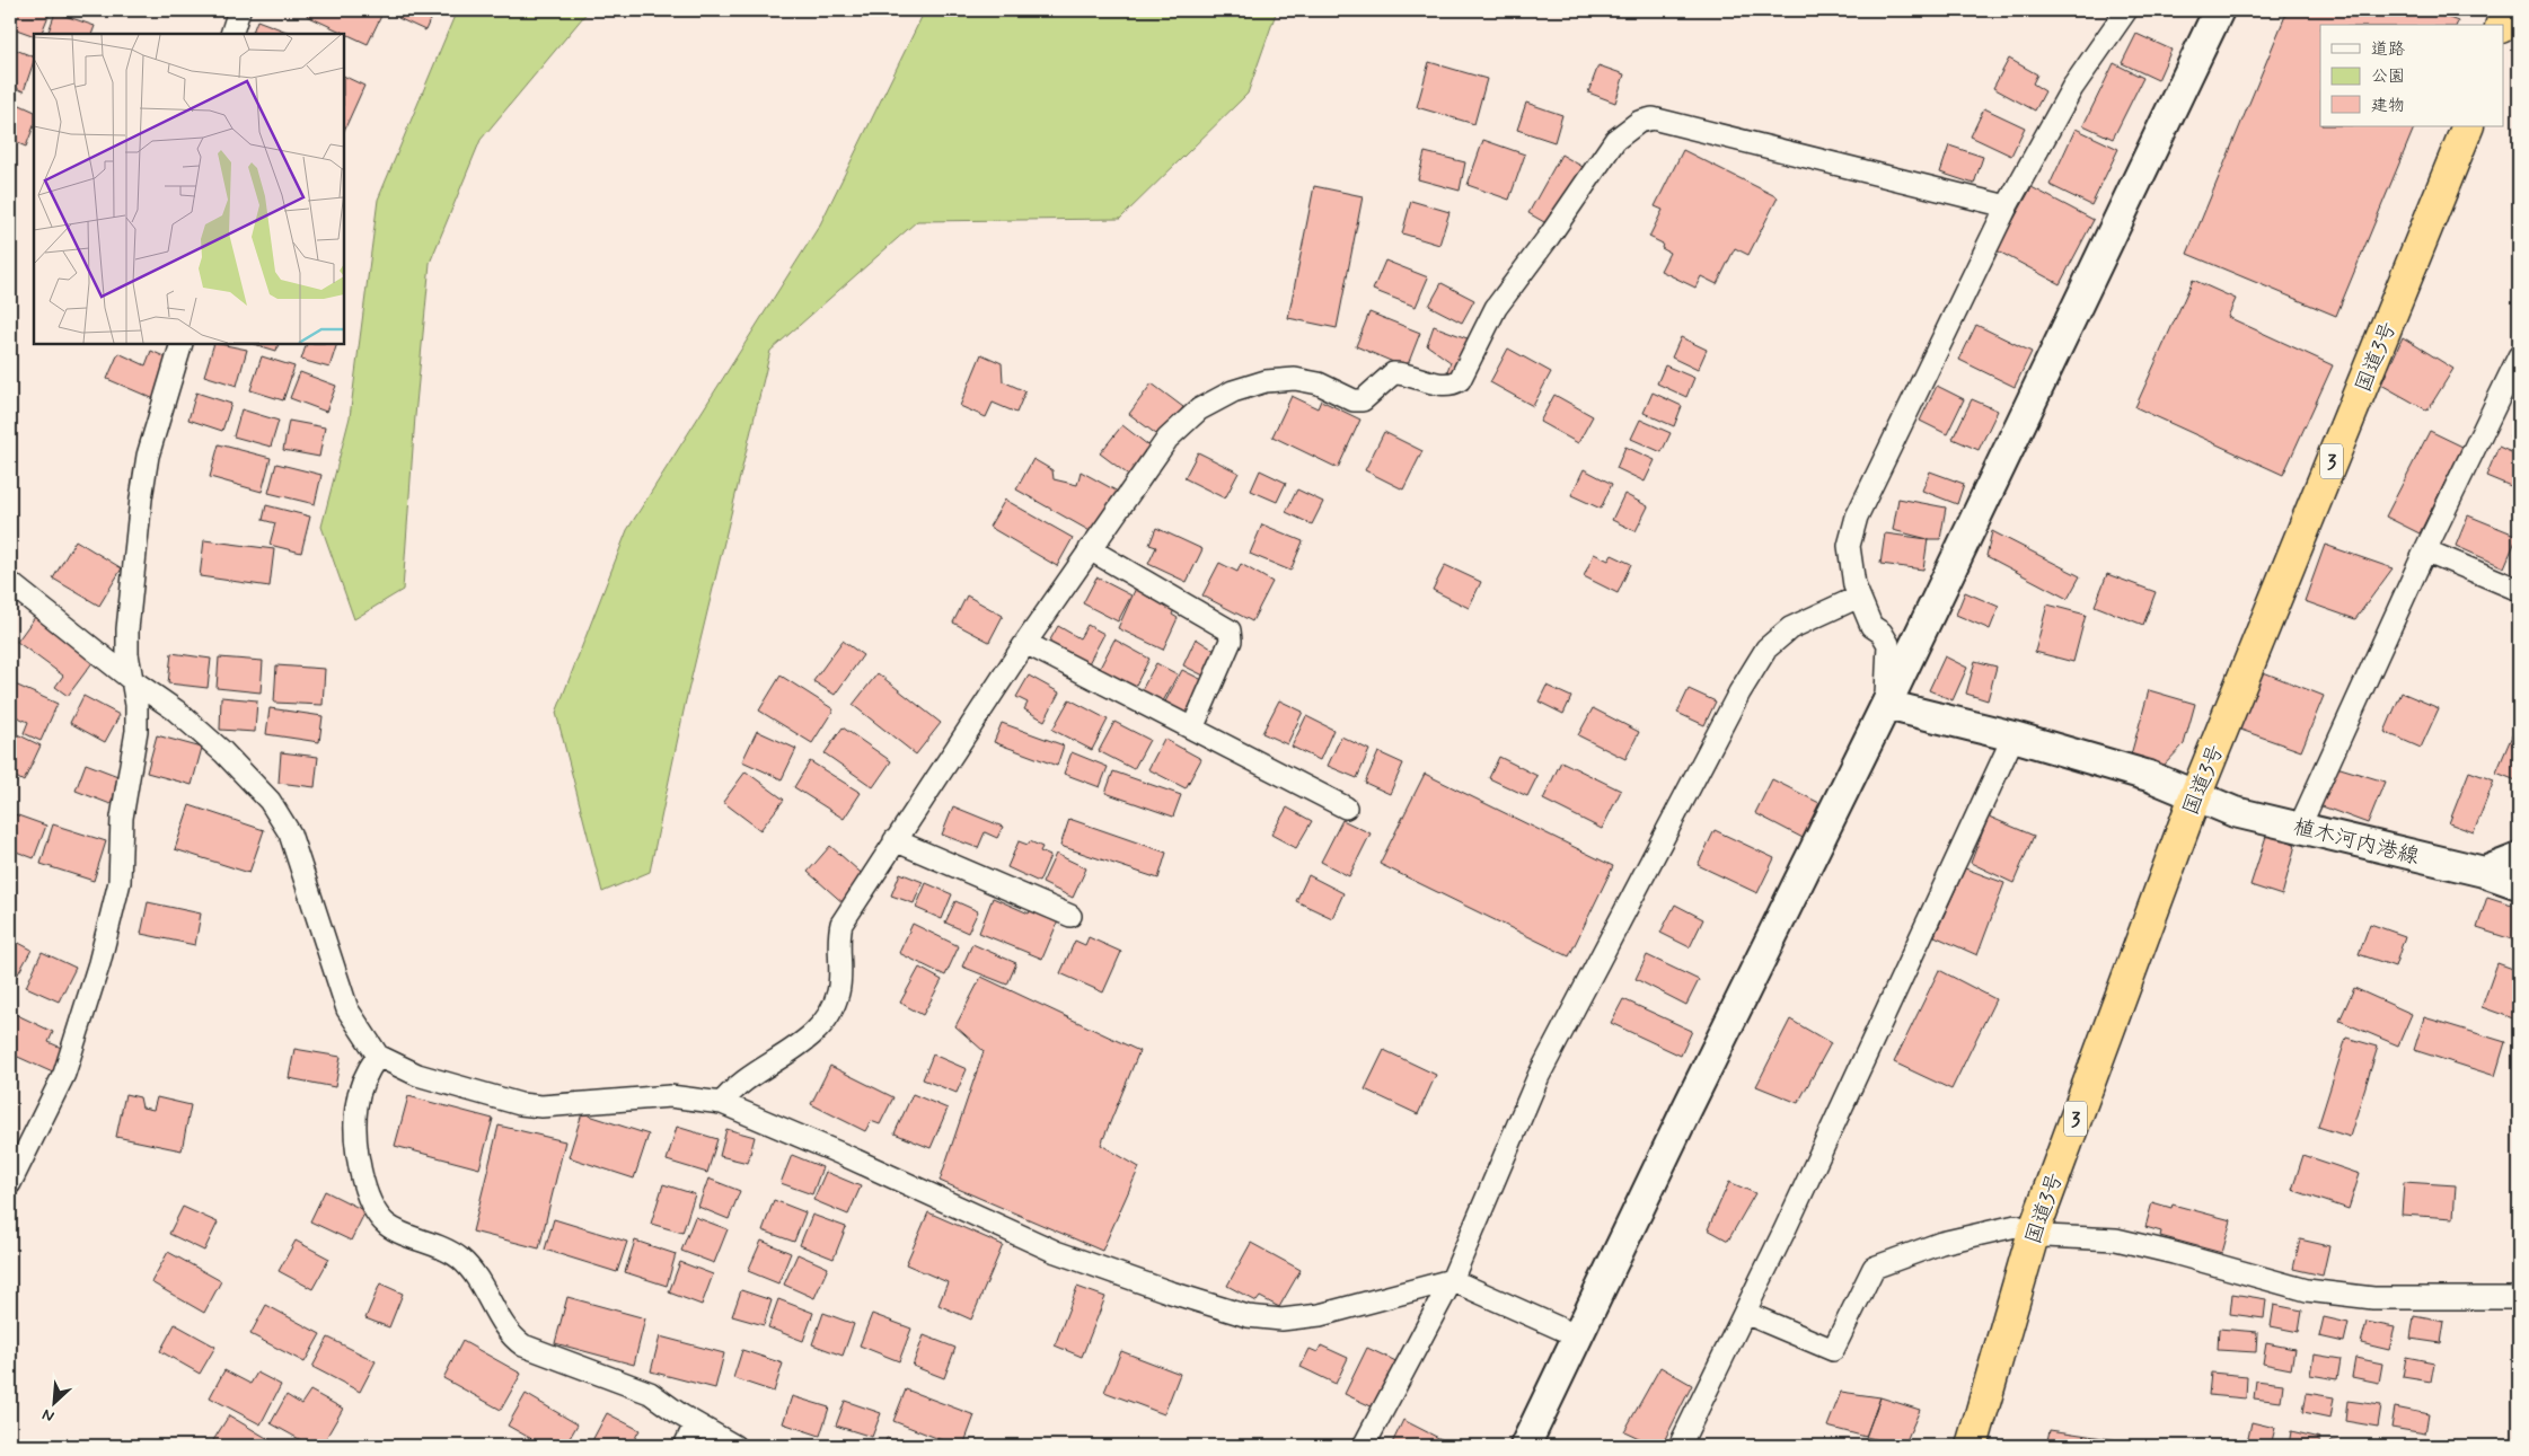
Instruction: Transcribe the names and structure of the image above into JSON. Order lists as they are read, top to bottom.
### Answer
{
  "streets": {
    "highway": ["国道3号", "3"],
    "street": ["植木河内港線"]
  },
  "crossings": [
    ["国道3号", "植木河内港線"]
  ],
  "legend": ["道路", "公園", "建物"],
  "north": "bottom left"
}
